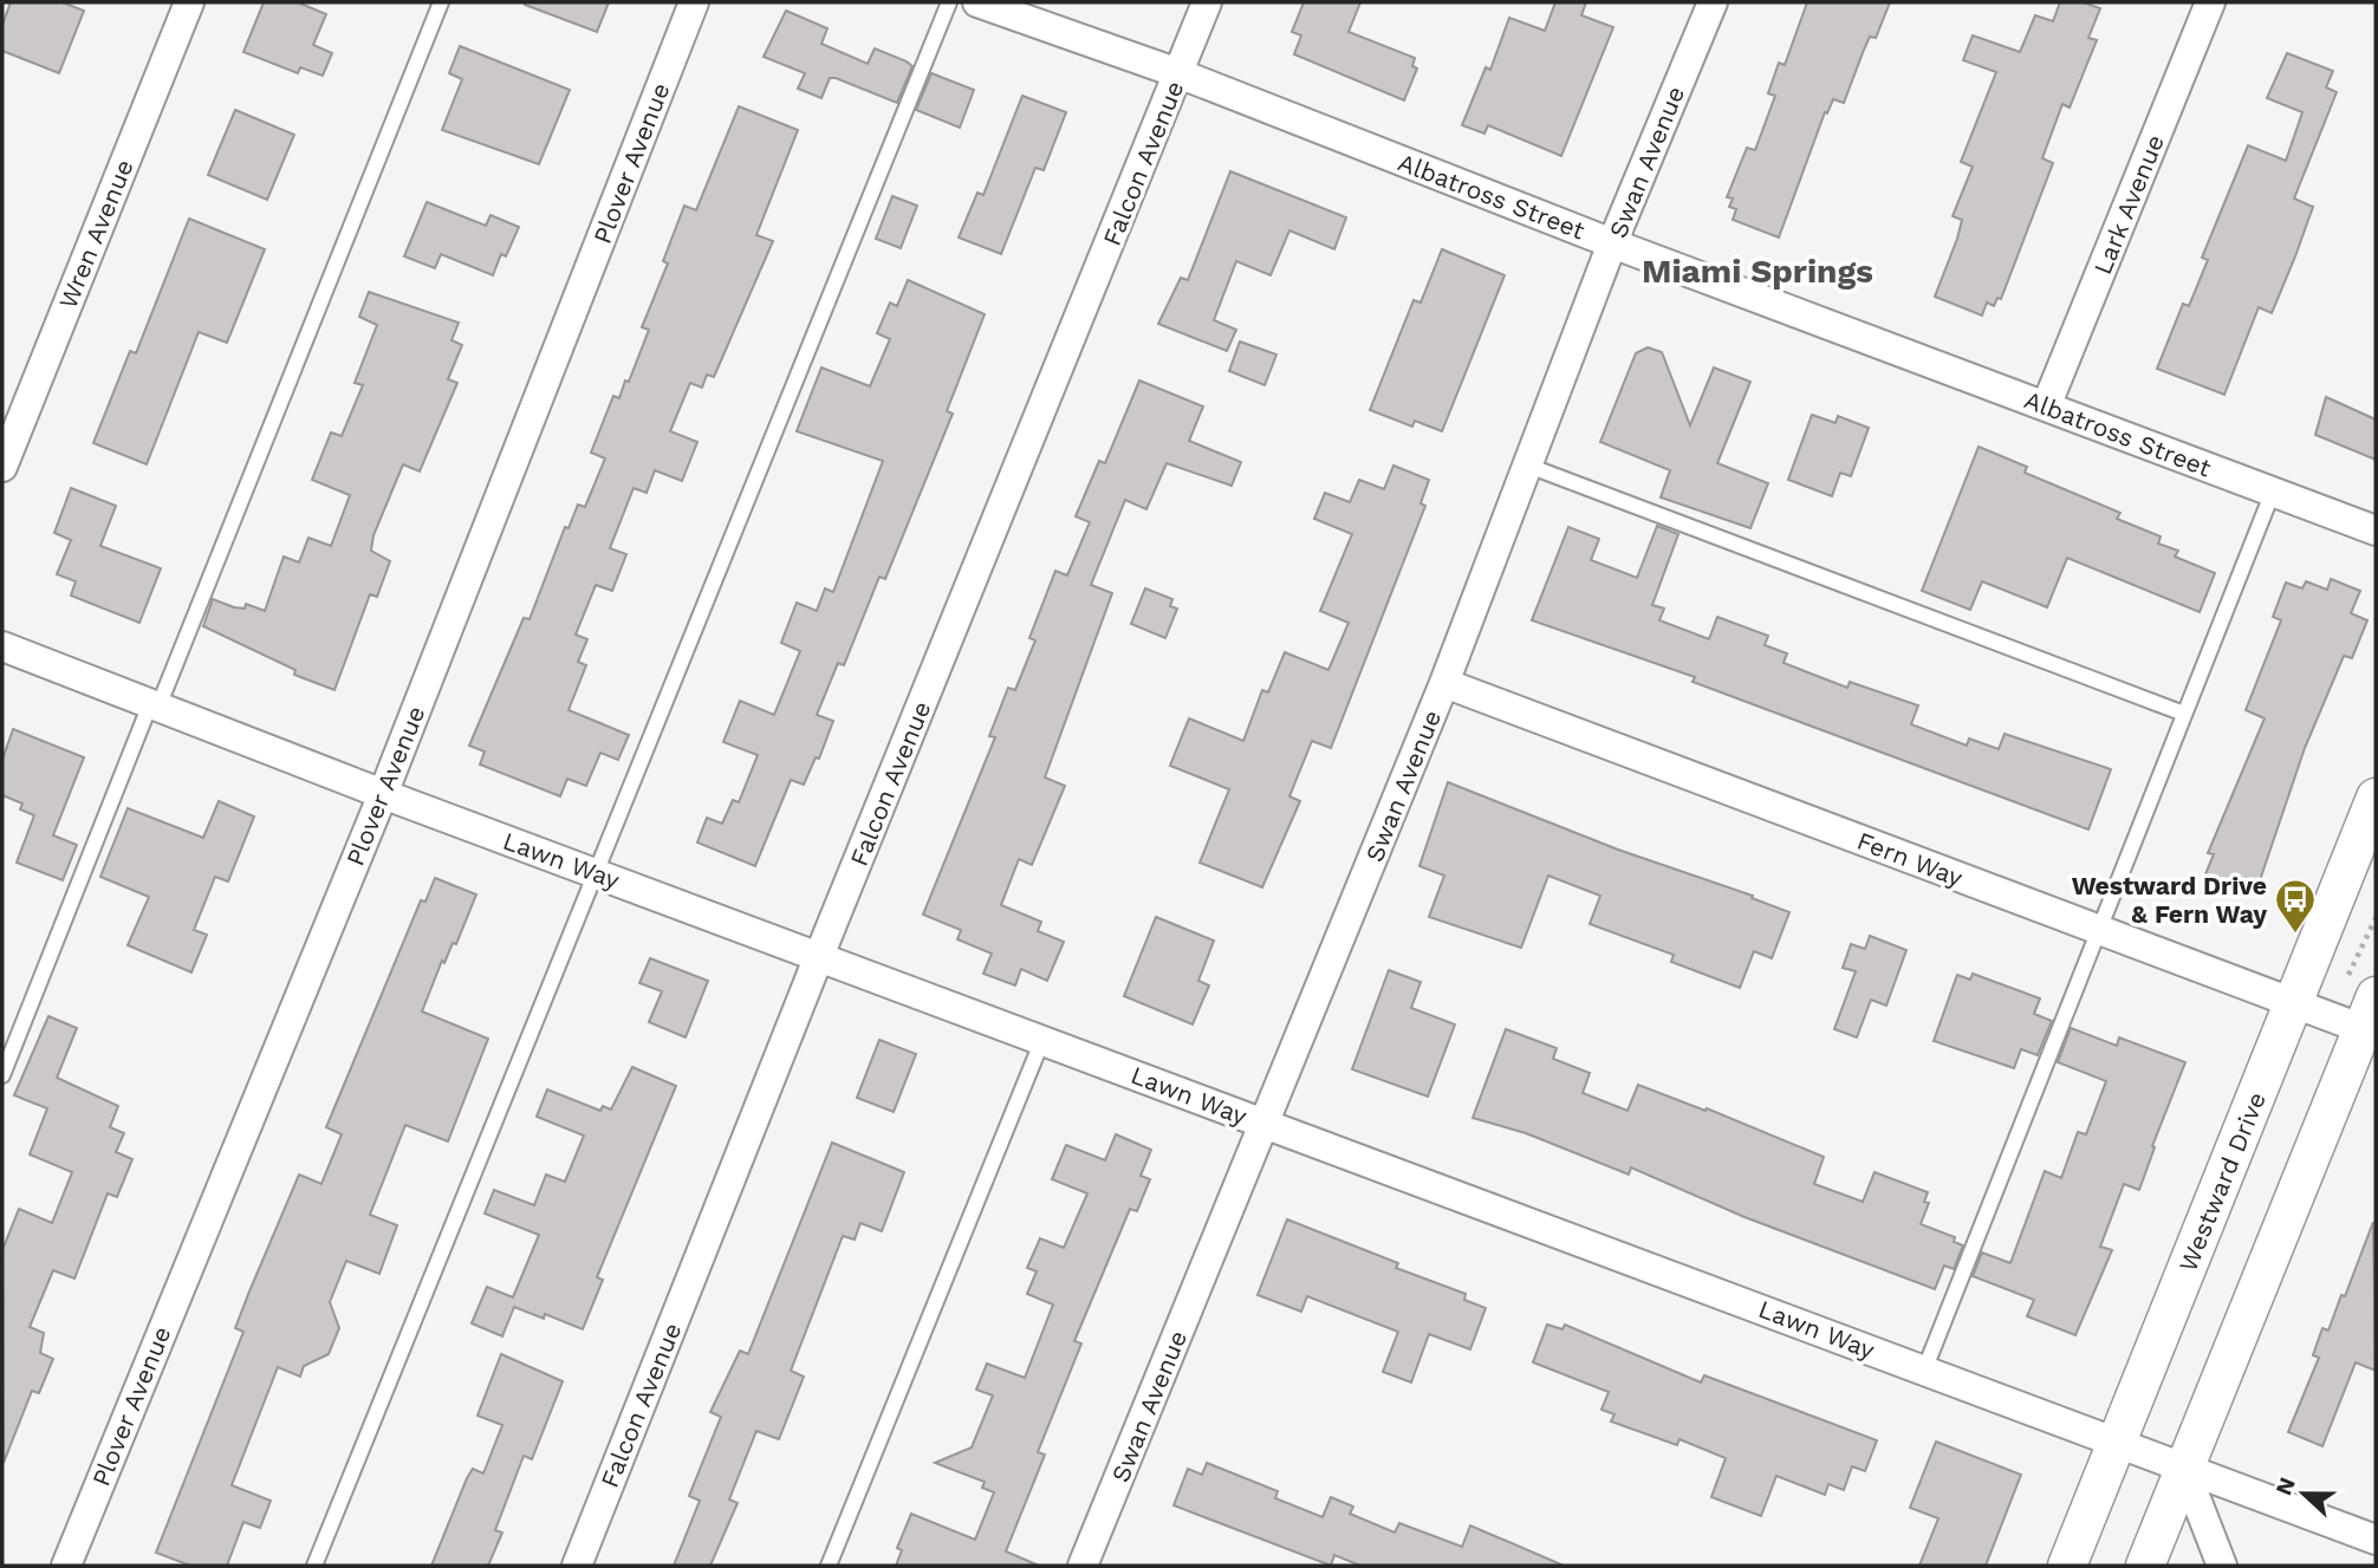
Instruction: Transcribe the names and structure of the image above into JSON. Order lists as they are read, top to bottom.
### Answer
{
  "streets": {
    "street": [
      "Swan Avenue",
      "Plover Avenue",
      "Falcon Avenue",
      "Albatross Street",
      "Lark Avenue",
      "Wren Avenue",
      "Fern Way",
      "Lawn Way",
      "Westward Drive"
    ]
  },
  "crossings": [
    ["Swan Avenue", "Albatross Street"],
    ["Swan Avenue", "Fern Way"],
    ["Swan Avenue", "Lawn Way"],
    ["Plover Avenue", "Lawn Way"],
    ["Falcon Avenue", "Albatross Street"],
    ["Falcon Avenue", "Lawn Way"],
    ["Albatross Street", "Lark Avenue"],
    ["Fern Way", "Westward Drive"],
    ["Lawn Way", "Westward Drive"]
  ],
  "districts": ["Miami Springs"],
  "places": {
    "bus stop": ["Westward Drive & Fern Way"]
  },
  "north": "left"
}
